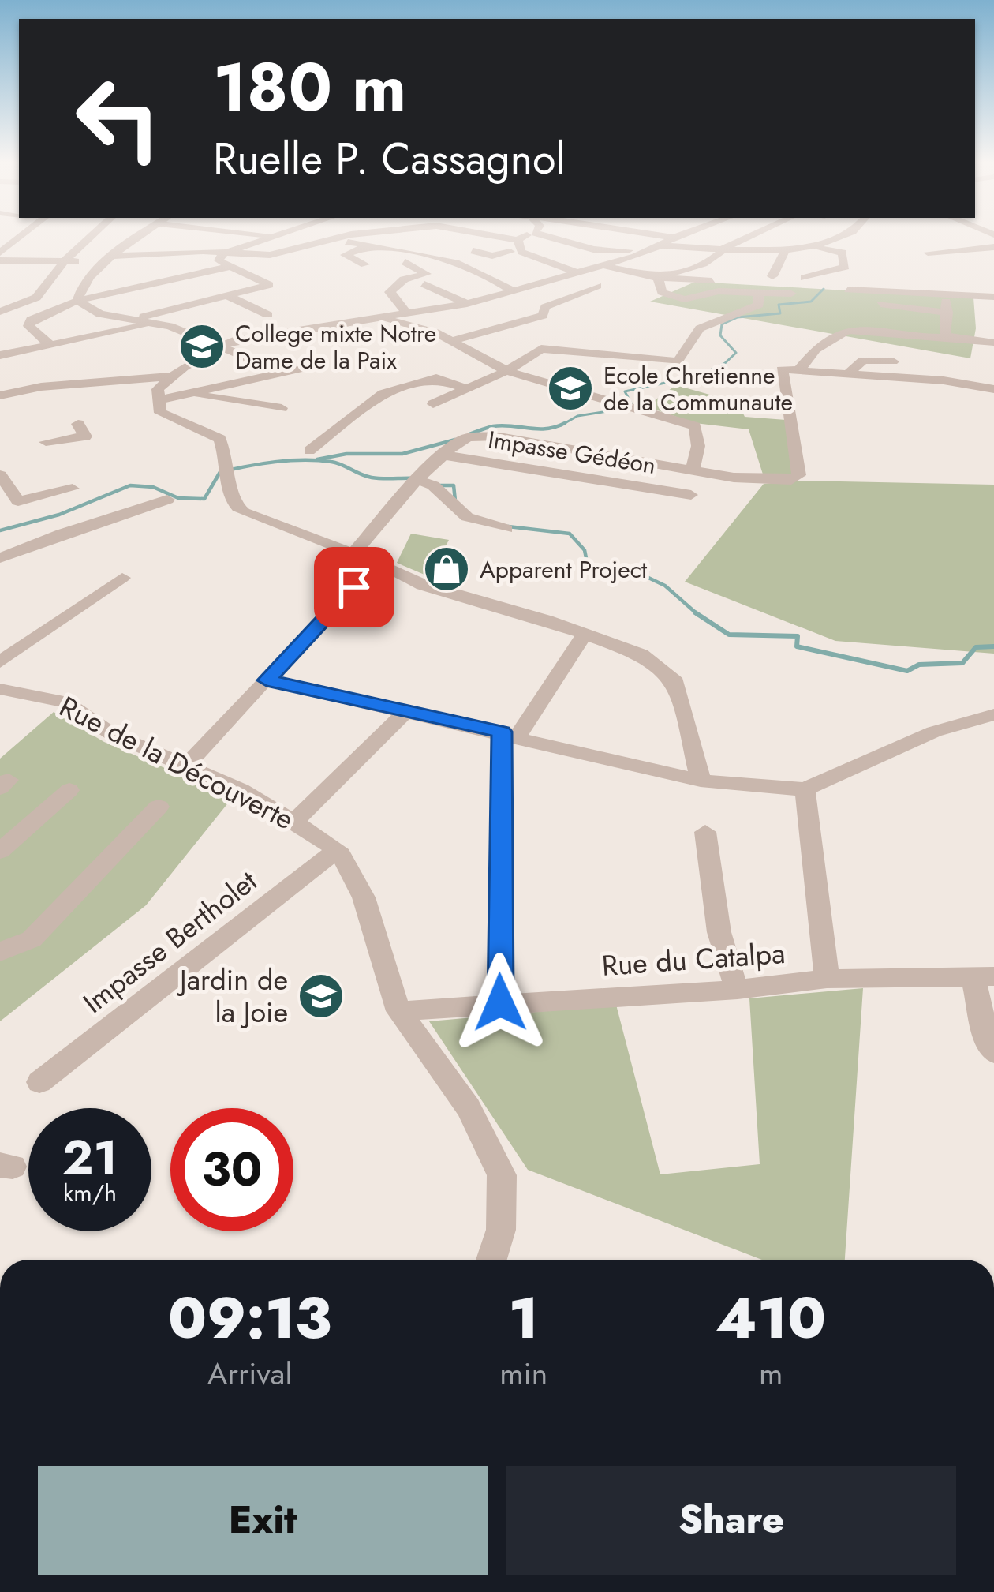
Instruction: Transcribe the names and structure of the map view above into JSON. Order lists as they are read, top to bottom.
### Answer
{
  "streets": {
    "street": [
      "Impasse Gédéon",
      "Rue de la Découverte",
      "Impasse Bertholet",
      "Rue du Catalpa"
    ]
  },
  "crossings": [
    ["Rue de la Découverte", "Impasse Bertholet"],
    ["Rue de la Découverte", "Rue du Catalpa"]
  ],
  "places": {
    "school or university": ["College mixte Notre Dame de la Paix", "Ecole Chretienne de la Communaute", "Jardin de la Joie"],
    "shop": ["Apparent Project"]
  },
  "page": {
    "turn": ["180 m", "Ruelle P. Cassagnol"],
    "speed": "21 km/h",
    "limit": "30",
    "eta": [
      "09:13",
      "Arrival",
      "1",
      "min",
      "410",
      "m"
    ],
    "buttons": ["Exit", "Share"]
  }
}
